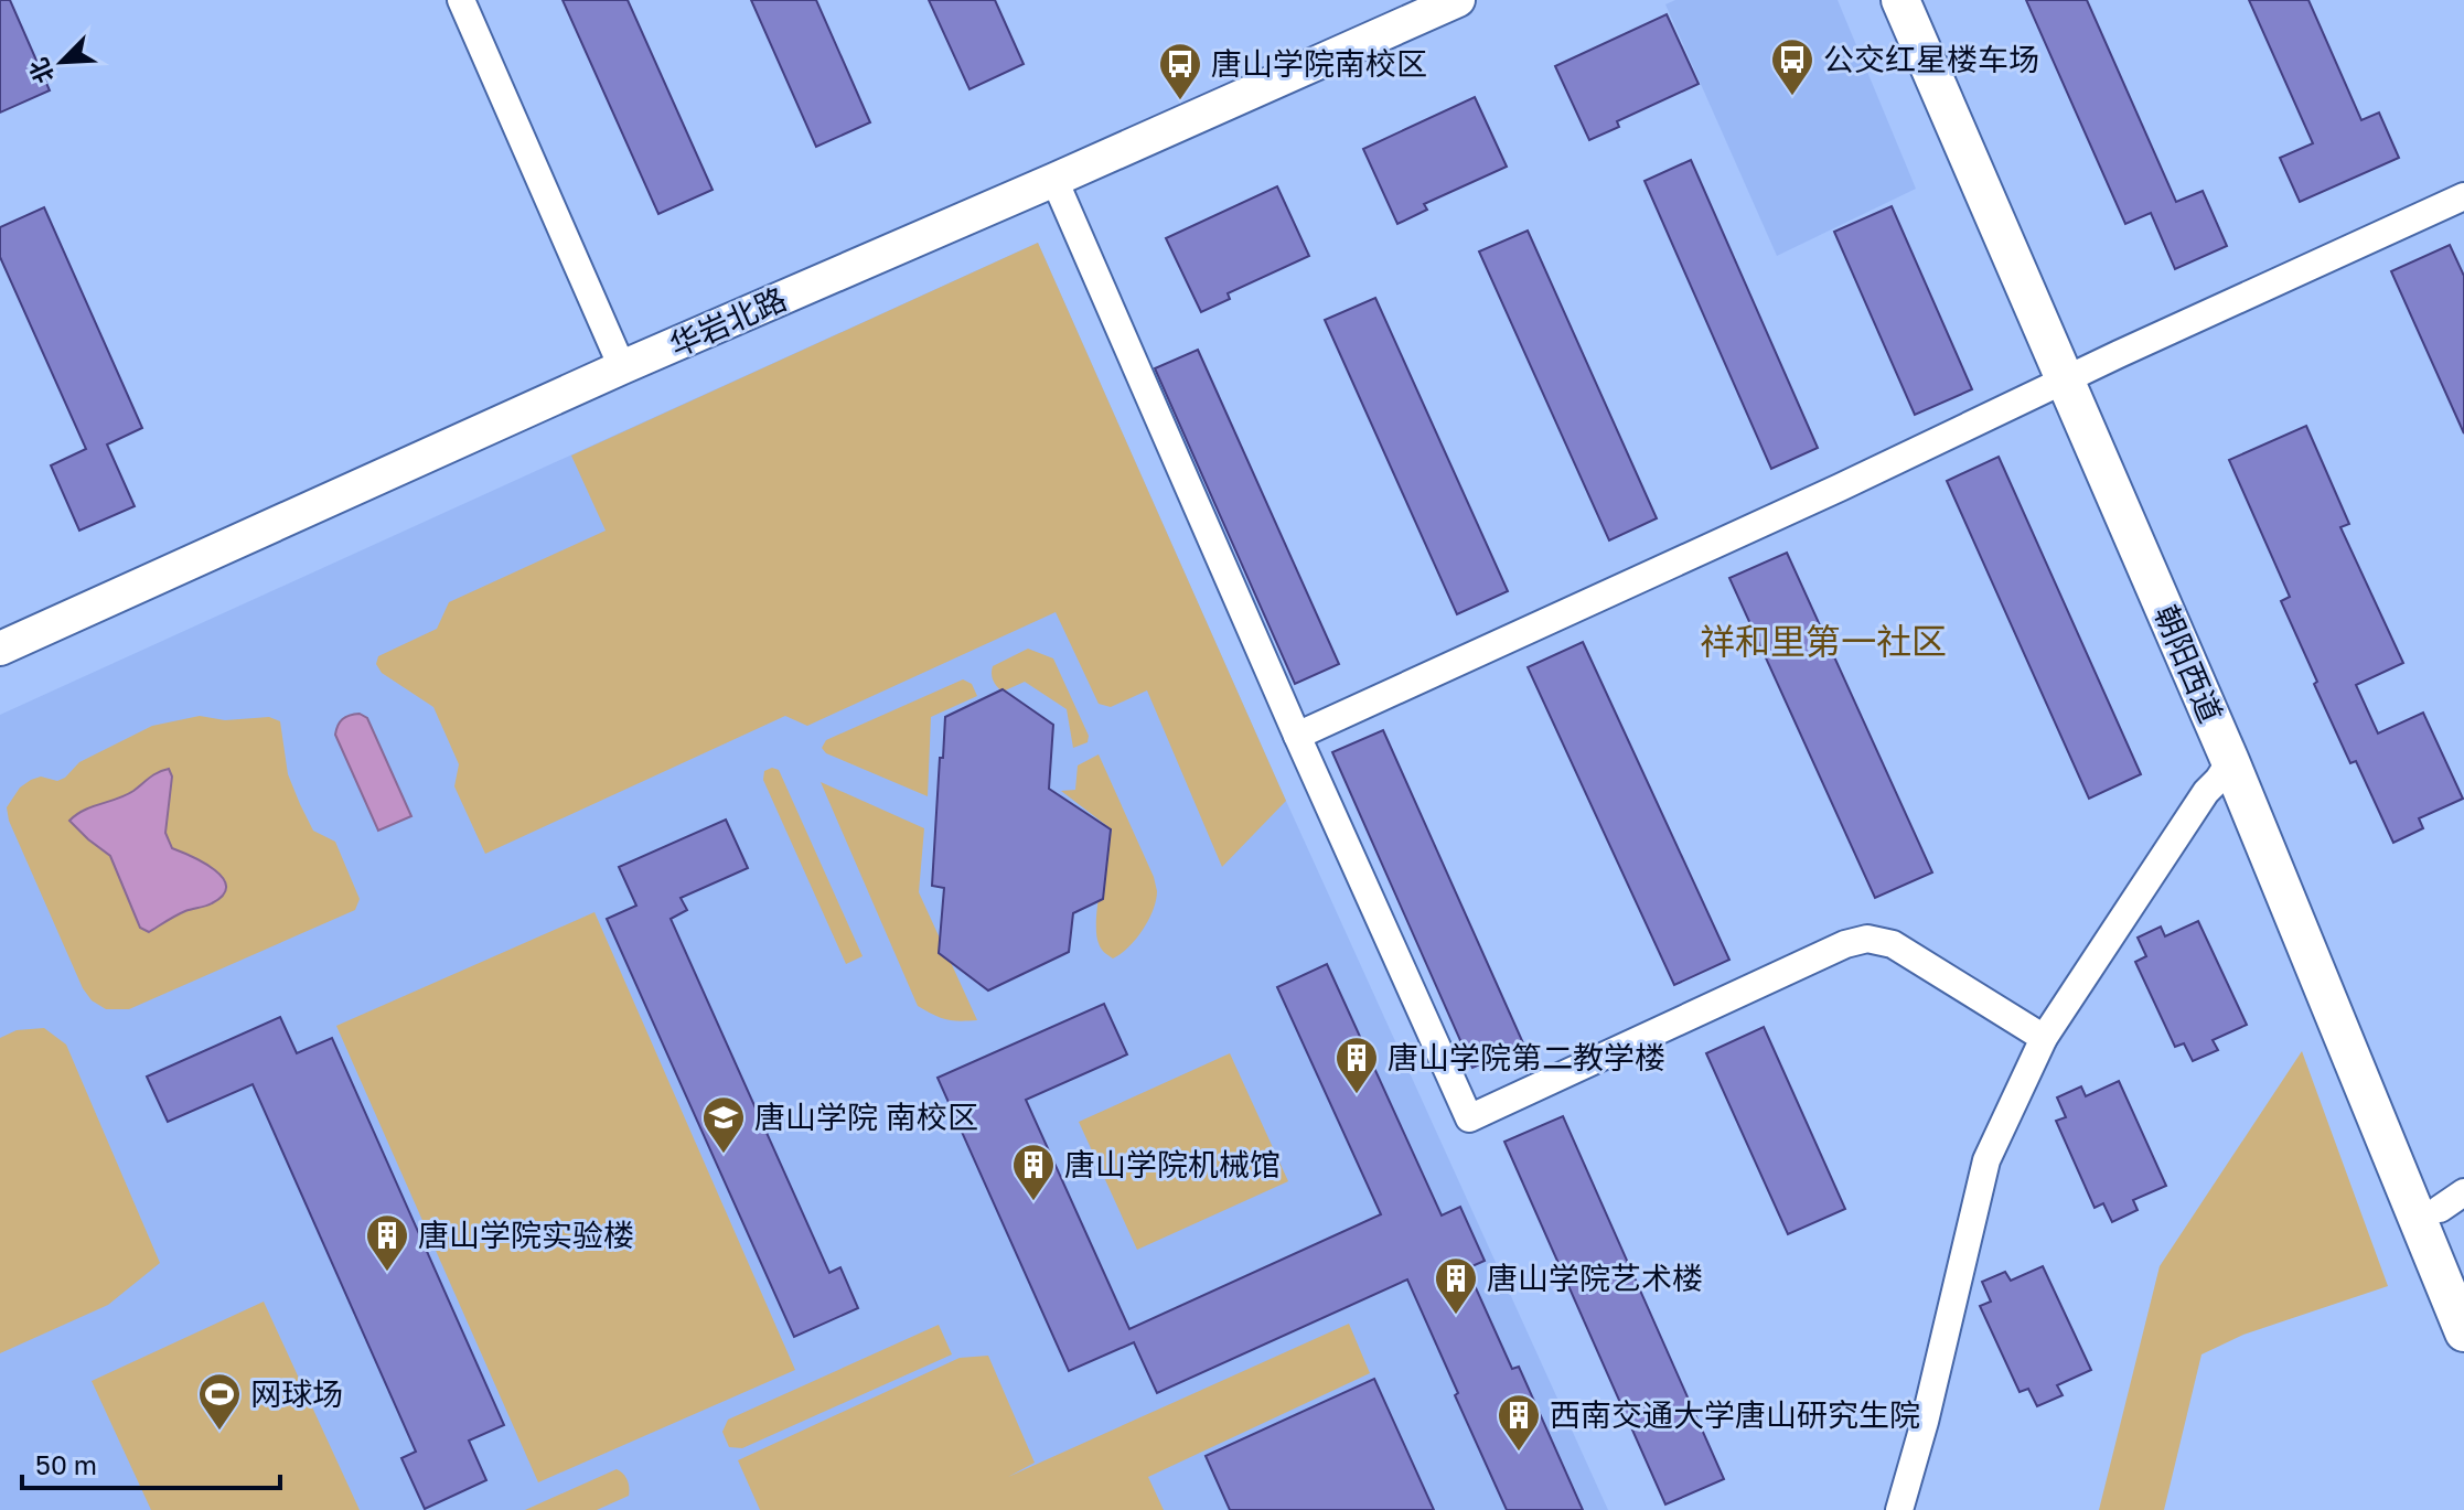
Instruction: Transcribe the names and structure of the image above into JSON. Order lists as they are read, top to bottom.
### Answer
{
  "streets": {
    "main road": ["朝阳西道"],
    "street": ["华岩北路"]
  },
  "districts": ["祥和里第一社区"],
  "places": {
    "bus stop": ["公交红星楼车场", "唐山学院南校区"],
    "building": [
      "唐山学院第二教学楼",
      "唐山学院机械馆",
      "唐山学院实验楼",
      "唐山学院艺术楼",
      "西南交通大学唐山研究生院"
    ],
    "school or university": ["唐山学院 南校区"],
    "sports": ["网球场"]
  },
  "scale_bar": "50 m",
  "north": "bottom left"
}
